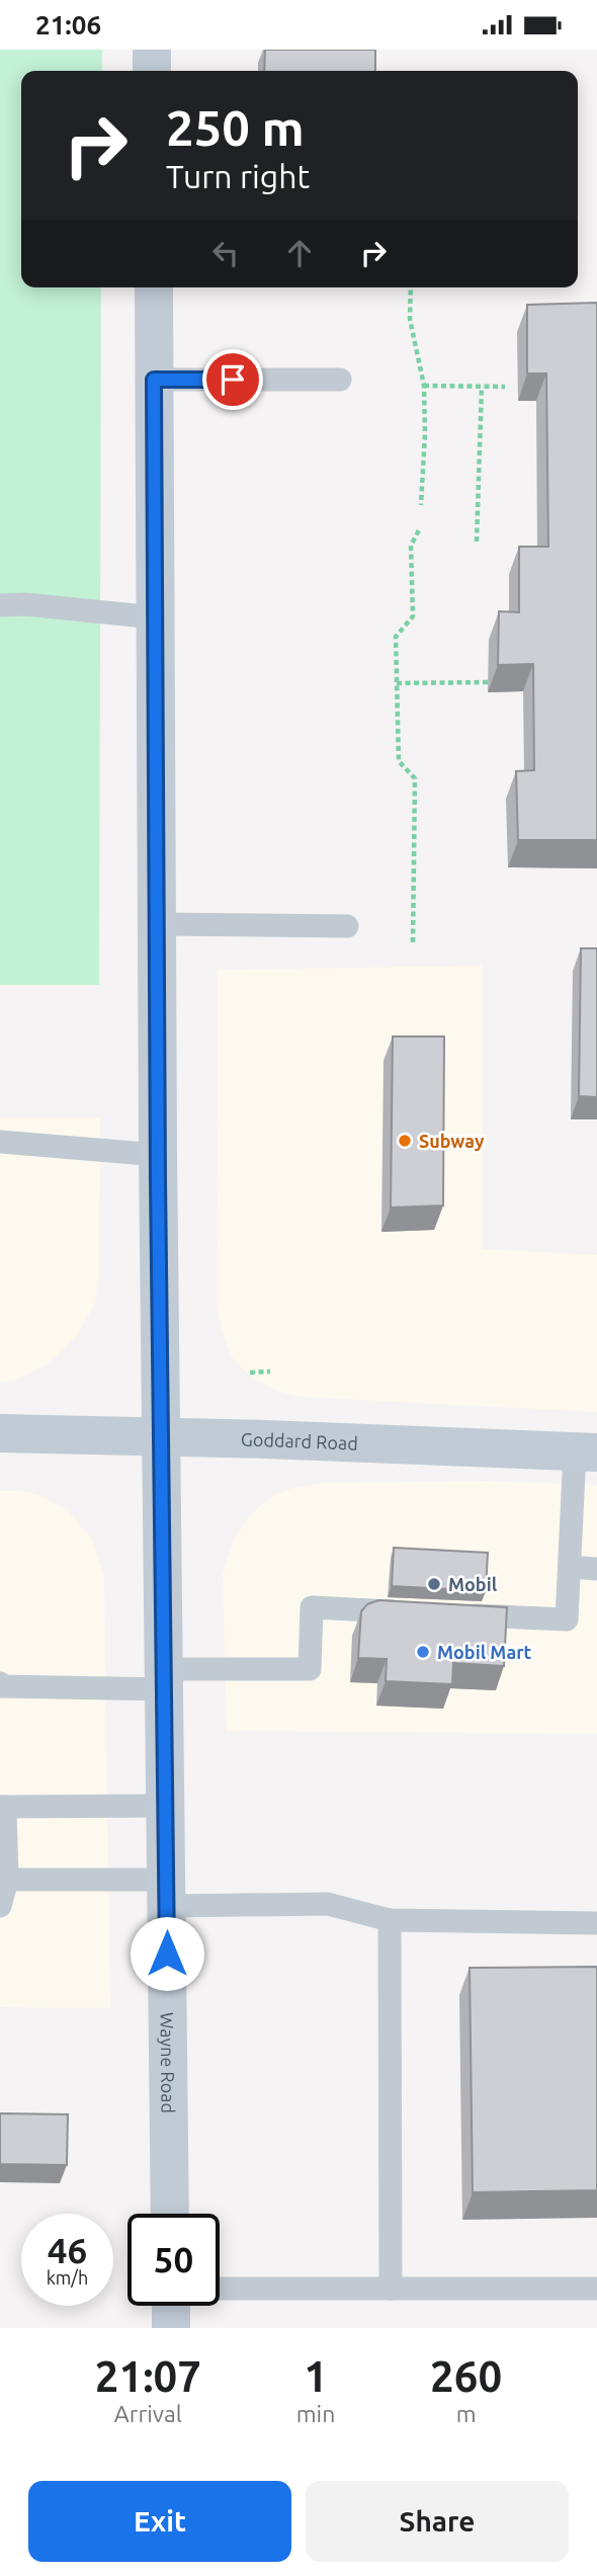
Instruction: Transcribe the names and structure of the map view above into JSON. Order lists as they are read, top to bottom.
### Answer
{
  "streets": {
    "main road": ["Goddard Road", "Wayne Road"]
  },
  "crossings": [
    ["Goddard Road", "Wayne Road"]
  ],
  "places": ["Subway", "Mobil", "Mobil Mart"],
  "page": {
    "status": "21:06",
    "turn": ["250 m", "Turn right"],
    "speed": "46 km/h",
    "limit": "50",
    "eta": [
      "21:07",
      "Arrival",
      "1",
      "min",
      "260",
      "m"
    ],
    "buttons": ["Exit", "Share"]
  }
}
